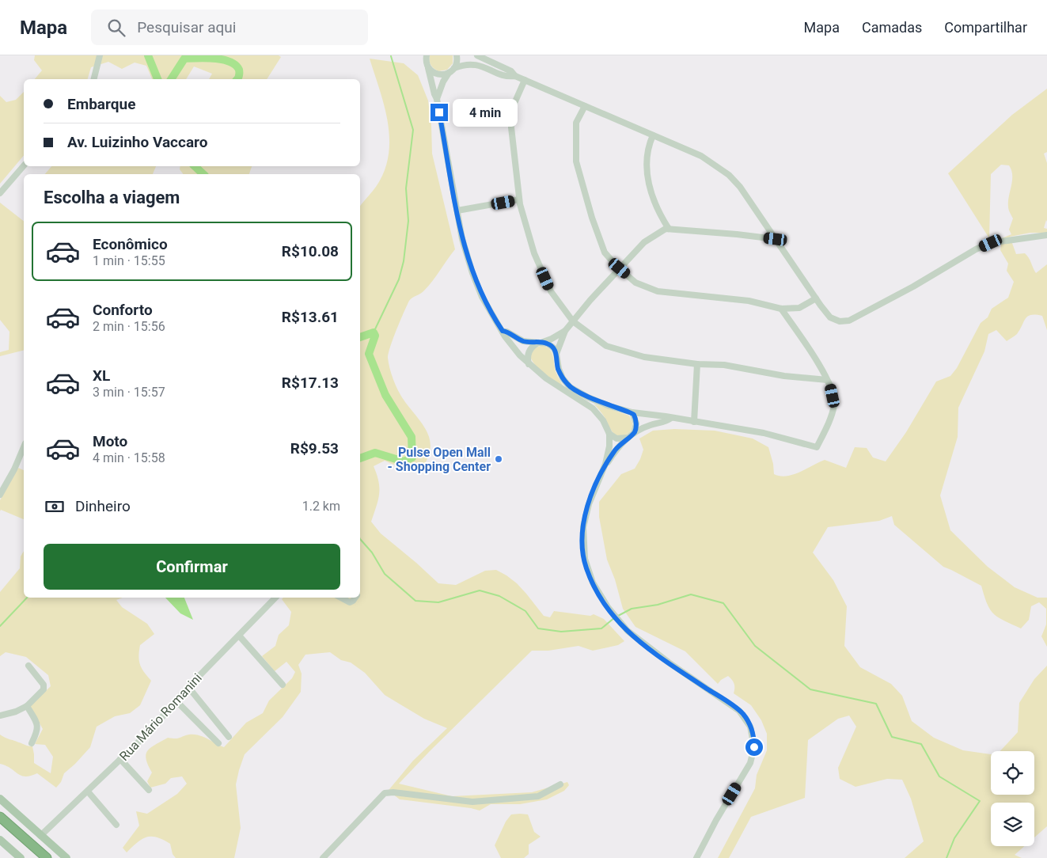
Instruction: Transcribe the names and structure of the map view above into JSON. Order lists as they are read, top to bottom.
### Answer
{
  "streets": {
    "street": ["Rua Mário Romanini"]
  },
  "places": ["Pulse Open Mall - Shopping Center"],
  "page": {
    "header": "Mapa",
    "search": "Pesquisar aqui",
    "nav": ["Mapa", "Camadas", "Compartilhar"],
    "banner": ["Embarque", "Av. Luizinho Vaccaro"],
    "bubble": "4 min",
    "heading": "Escolha a viagem",
    "list": [
      {
        "name": "Econômico",
        "note": "1 min · 15:55",
        "value": "R$10.08"
      },
      {
        "name": "Conforto",
        "note": "2 min · 15:56",
        "value": "R$13.61"
      },
      {
        "name": "XL",
        "note": "3 min · 15:57",
        "value": "R$17.13"
      },
      {
        "name": "Moto",
        "note": "4 min · 15:58",
        "value": "R$9.53"
      }
    ],
    "pay": ["Dinheiro", "1.2 km"],
    "buttons": "Confirmar"
  }
}
